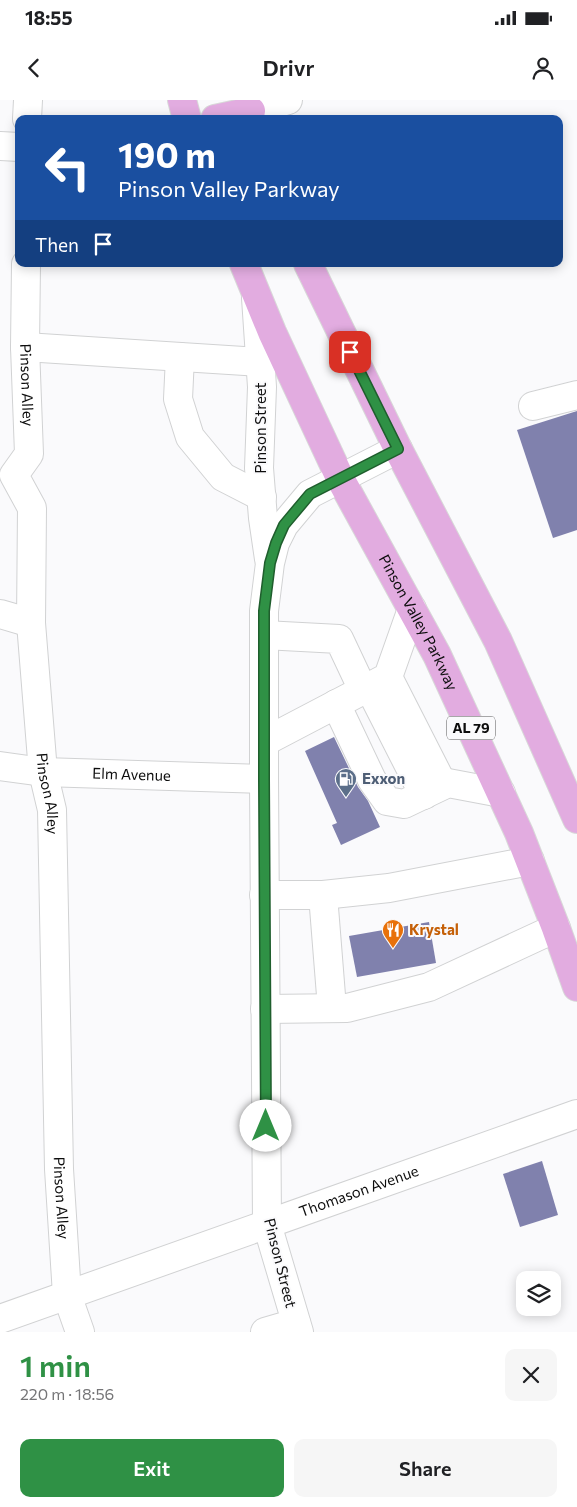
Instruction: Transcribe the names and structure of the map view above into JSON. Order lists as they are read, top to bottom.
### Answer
{
  "streets": {
    "main road": ["Pinson Valley Parkway", "AL 79"],
    "street": [
      "Pinson Alley",
      "Pinson Street",
      "Elm Avenue",
      "Thomason Avenue"
    ]
  },
  "crossings": [
    ["Pinson Alley", "Elm Avenue"],
    ["Pinson Alley", "Thomason Avenue"],
    ["Pinson Street", "Pinson Valley Parkway"],
    ["Pinson Street", "Elm Avenue"],
    ["Pinson Street", "Thomason Avenue"]
  ],
  "places": {
    "fuel station": ["Exxon"],
    "restaurant": ["Krystal"]
  },
  "page": {
    "status": "18:55",
    "header": "Drivr",
    "turn": ["190 m", "Pinson Valley Parkway"],
    "then": "Then",
    "heading": ["1 min", "220 m · 18:56"],
    "buttons": ["Exit", "Share"]
  }
}
